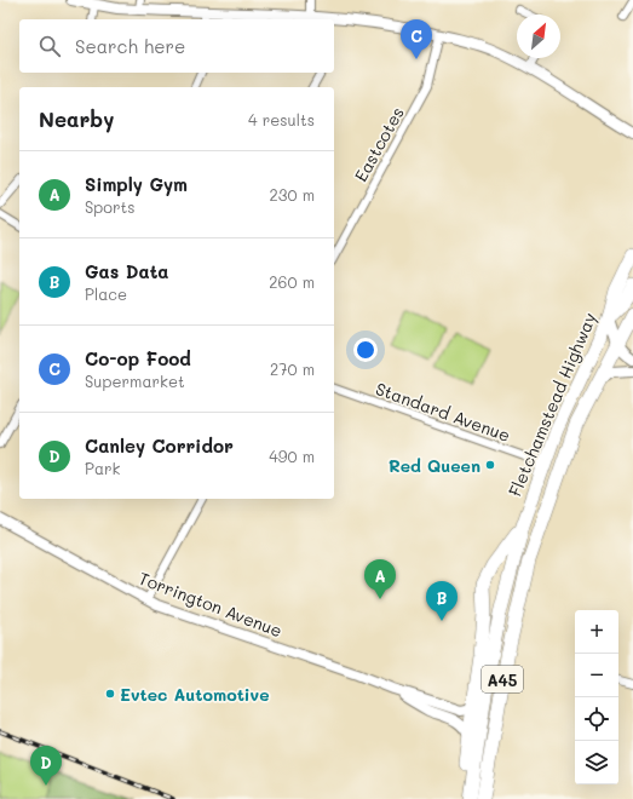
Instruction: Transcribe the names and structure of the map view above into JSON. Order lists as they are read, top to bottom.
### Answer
{
  "streets": {
    "highway": ["Fletchamstead Highway", "A45"],
    "main road": ["Torrington Avenue"],
    "street": ["Eastcotes", "Standard Avenue"]
  },
  "crossings": [
    ["Fletchamstead Highway", "Standard Avenue"]
  ],
  "places": ["Red Queen", "Evtec Automotive"],
  "north": "top right",
  "page": {
    "pins": [
      "C",
      "A",
      "B",
      "D"
    ],
    "search": "Search here",
    "heading": ["Nearby", "4 results"],
    "list": [
      {
        "mark": "A",
        "name": "Simply Gym",
        "note": "Sports",
        "value": "230 m"
      },
      {
        "mark": "B",
        "name": "Gas Data",
        "note": "Place",
        "value": "260 m"
      },
      {
        "mark": "C",
        "name": "Co-op Food",
        "note": "Supermarket",
        "value": "270 m"
      },
      {
        "mark": "D",
        "name": "Canley Corridor",
        "note": "Park",
        "value": "490 m"
      }
    ],
    "map_buttons": ["+", "−"]
  }
}
